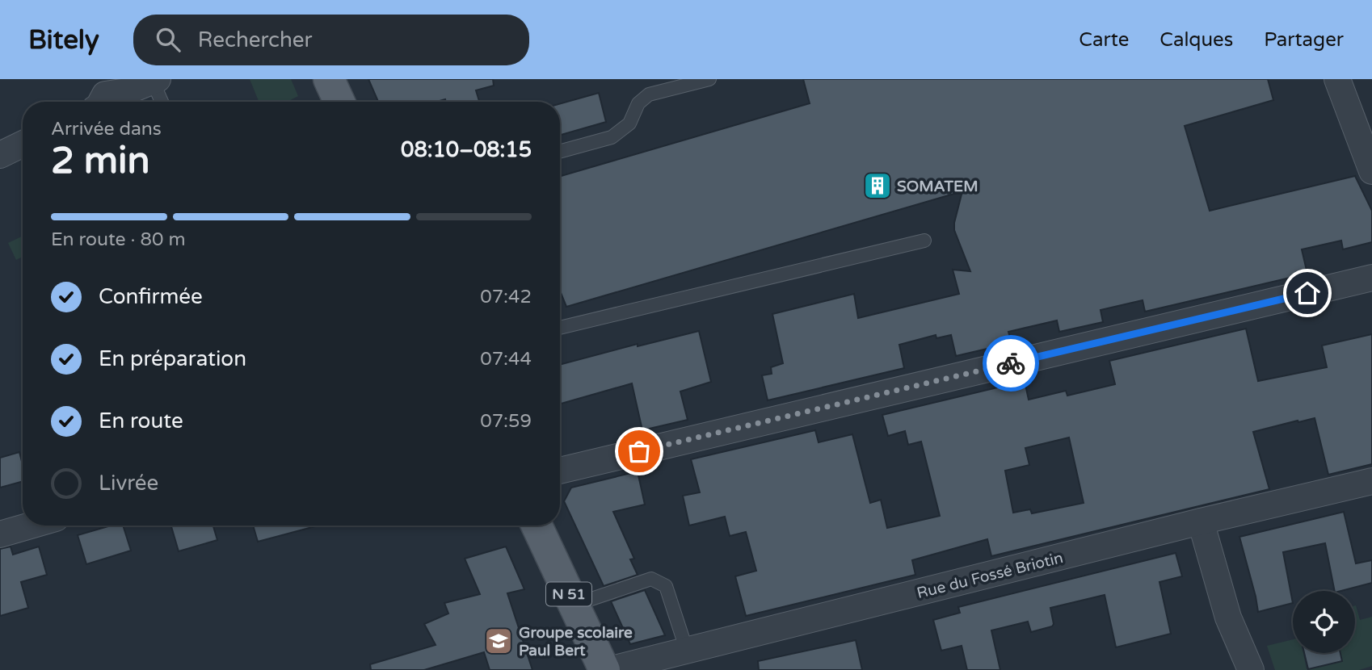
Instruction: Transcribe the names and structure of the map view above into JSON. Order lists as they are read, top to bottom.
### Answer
{
  "streets": {
    "main road": ["N 51"],
    "street": ["Rue du Fossé Briotin"]
  },
  "crossings": [
    ["Rue du Fossé Briotin", "N 51"]
  ],
  "places": {
    "building": ["SOMATEM"],
    "school or university": ["Groupe scolaire Paul Bert"]
  },
  "page": {
    "header": "Bitely",
    "search": "Rechercher",
    "nav": ["Carte", "Calques", "Partager"],
    "heading": ["2 min", "Arrivée dans", "08:10–08:15"],
    "bar": "En route · 80 m",
    "list": [
      ["Confirmée", "07:42"],
      ["En préparation", "07:44"],
      ["En route", "07:59"],
      "Livrée"
    ]
  }
}
